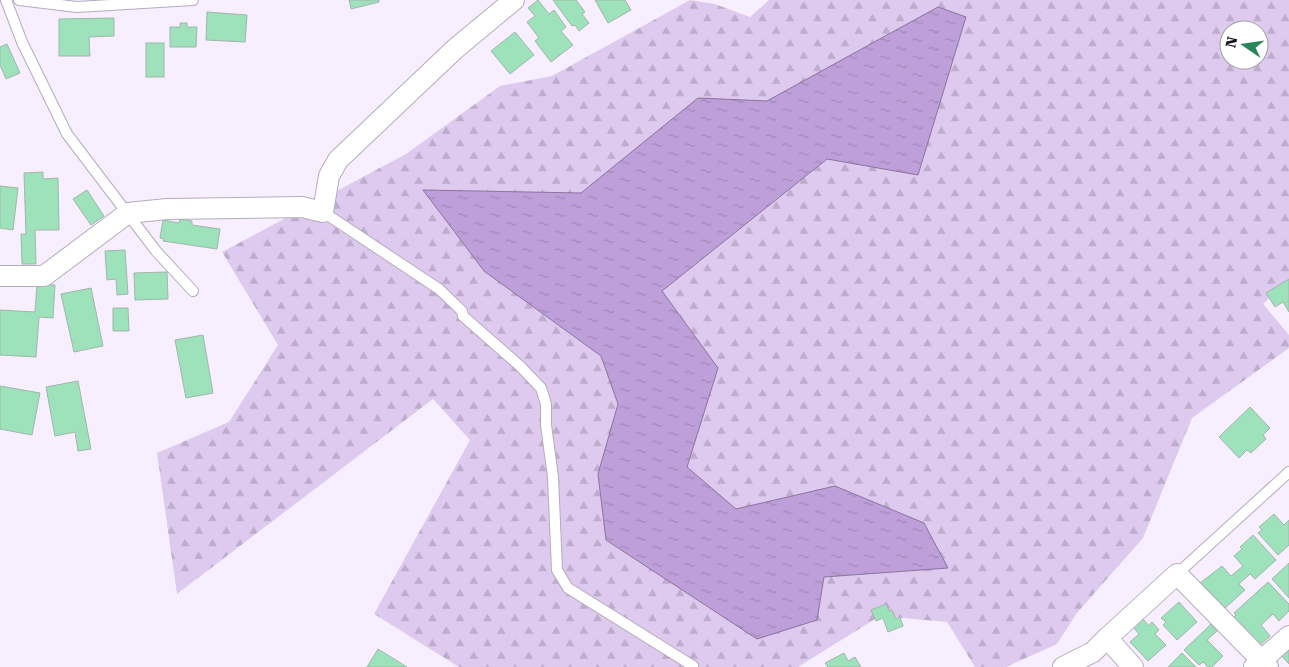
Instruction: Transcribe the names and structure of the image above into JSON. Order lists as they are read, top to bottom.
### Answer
{
  "north": "left"
}
